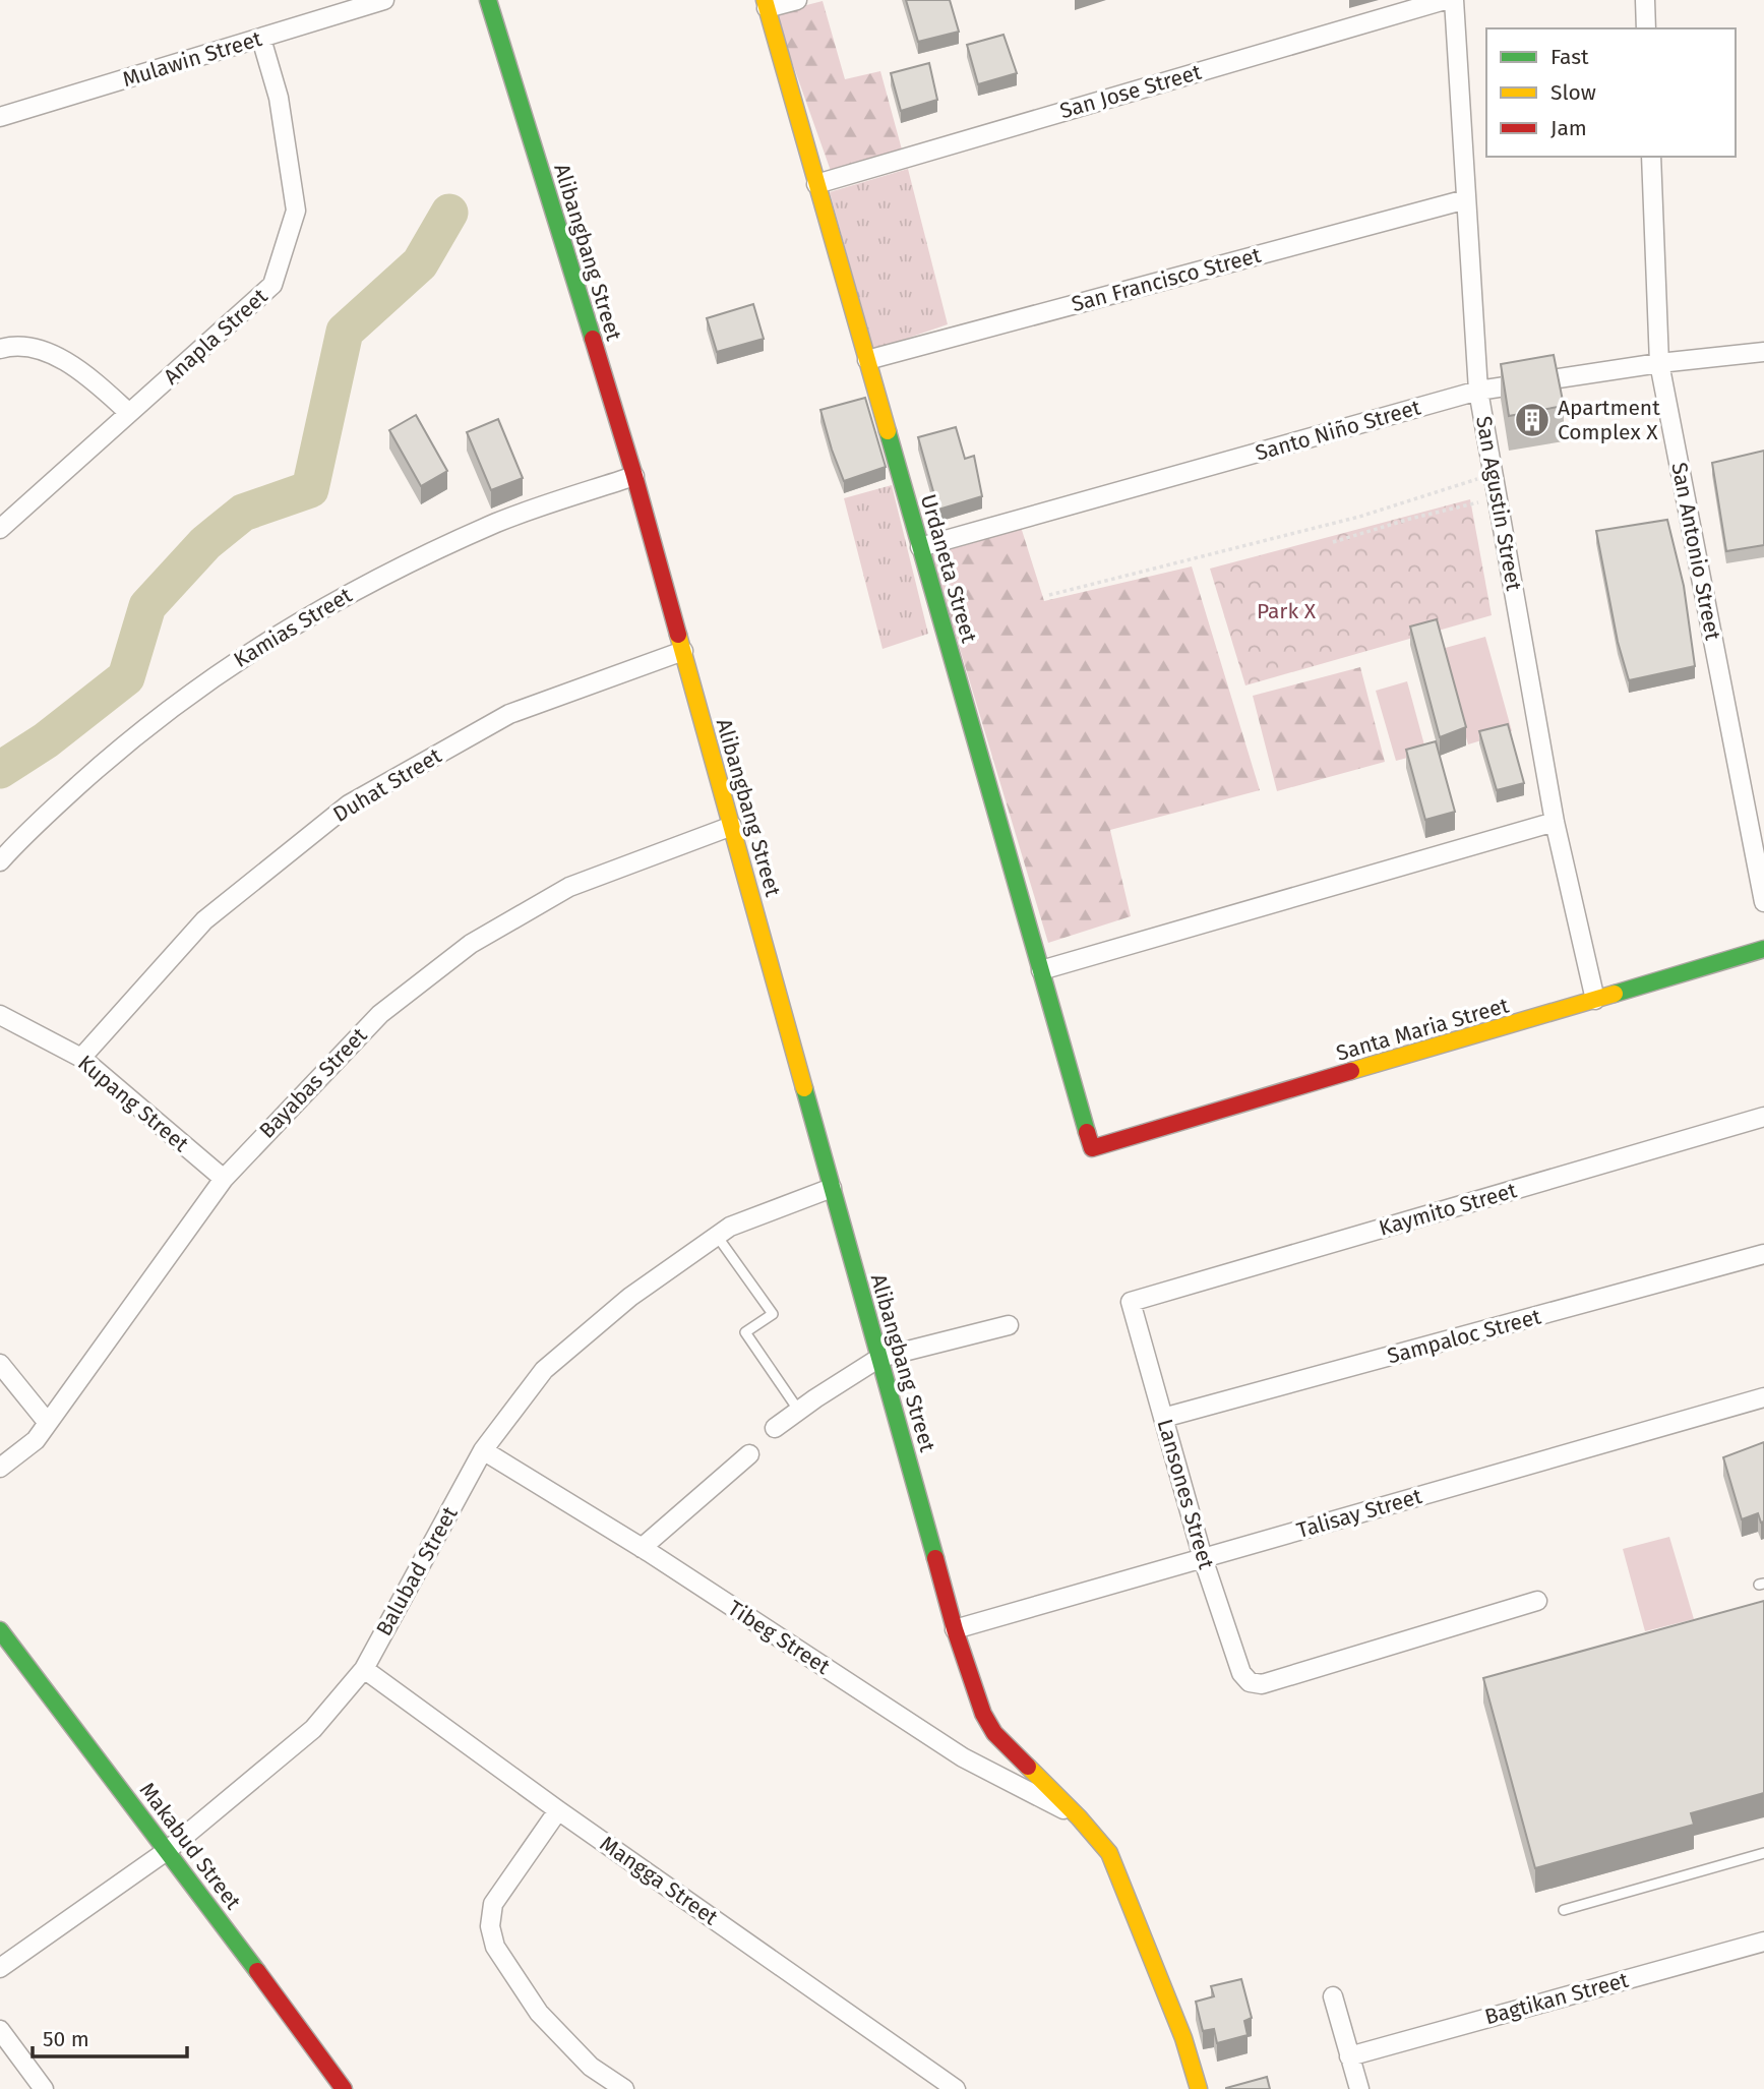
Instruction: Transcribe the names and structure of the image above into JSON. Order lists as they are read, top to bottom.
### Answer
{
  "streets": {
    "street": [
      "Mulawin Street",
      "San Jose Street",
      "Alibangbang Street",
      "San Francisco Street",
      "Anapla Street",
      "Santo Niño Street",
      "San Agustin Street",
      "San Antonio Street",
      "Urdaneta Street",
      "Kamias Street",
      "Duhat Street",
      "Santa Maria Street",
      "Bayabas Street",
      "Kupang Street",
      "Kaymito Street",
      "Sampaloc Street",
      "Lansones Street",
      "Talisay Street",
      "Balubad Street",
      "Tibeg Street",
      "Makabud Street",
      "Mangga Street",
      "Bagtikan Street"
    ]
  },
  "crossings": [
    ["Mulawin Street", "Anapla Street"],
    ["San Jose Street", "Urdaneta Street"],
    ["Alibangbang Street", "Kamias Street"],
    ["Alibangbang Street", "Duhat Street"],
    ["Alibangbang Street", "Bayabas Street"],
    ["Alibangbang Street", "Talisay Street"],
    ["Alibangbang Street", "Balubad Street"],
    ["Alibangbang Street", "Tibeg Street"],
    ["San Francisco Street", "San Agustin Street"],
    ["San Francisco Street", "Urdaneta Street"],
    ["Santo Niño Street", "San Agustin Street"],
    ["Santo Niño Street", "San Antonio Street"],
    ["Santo Niño Street", "Urdaneta Street"],
    ["San Agustin Street", "Santa Maria Street"],
    ["Urdaneta Street", "Santa Maria Street"],
    ["Duhat Street", "Kupang Street"],
    ["Bayabas Street", "Kupang Street"],
    ["Kaymito Street", "Lansones Street"],
    ["Sampaloc Street", "Lansones Street"],
    ["Lansones Street", "Talisay Street"],
    ["Balubad Street", "Tibeg Street"],
    ["Balubad Street", "Makabud Street"],
    ["Balubad Street", "Mangga Street"]
  ],
  "parks": ["Park X"],
  "places": {
    "building": ["Apartment Complex X"]
  },
  "legend": ["Fast", "Slow", "Jam"],
  "scale_bar": "50 m"
}
